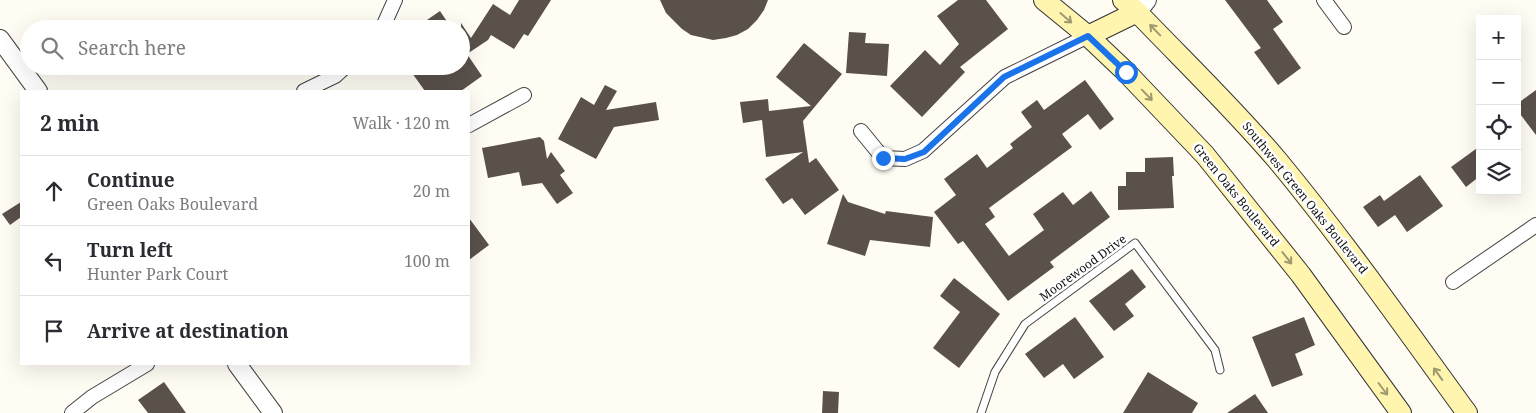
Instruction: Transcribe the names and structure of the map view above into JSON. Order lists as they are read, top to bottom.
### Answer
{
  "streets": {
    "main road": ["Green Oaks Boulevard", "Southwest Green Oaks Boulevard"],
    "lane": ["Moorewood Drive"]
  },
  "one_way": ["Green Oaks Boulevard", "Southwest Green Oaks Boulevard"],
  "page": {
    "map_buttons": ["+", "−"],
    "search": "Search here",
    "heading": ["2 min", "Walk · 120 m"],
    "list": [
      ["Continue", "Green Oaks Boulevard", "20 m"],
      ["Turn left", "Hunter Park Court", "100 m"],
      "Arrive at destination"
    ]
  }
}
